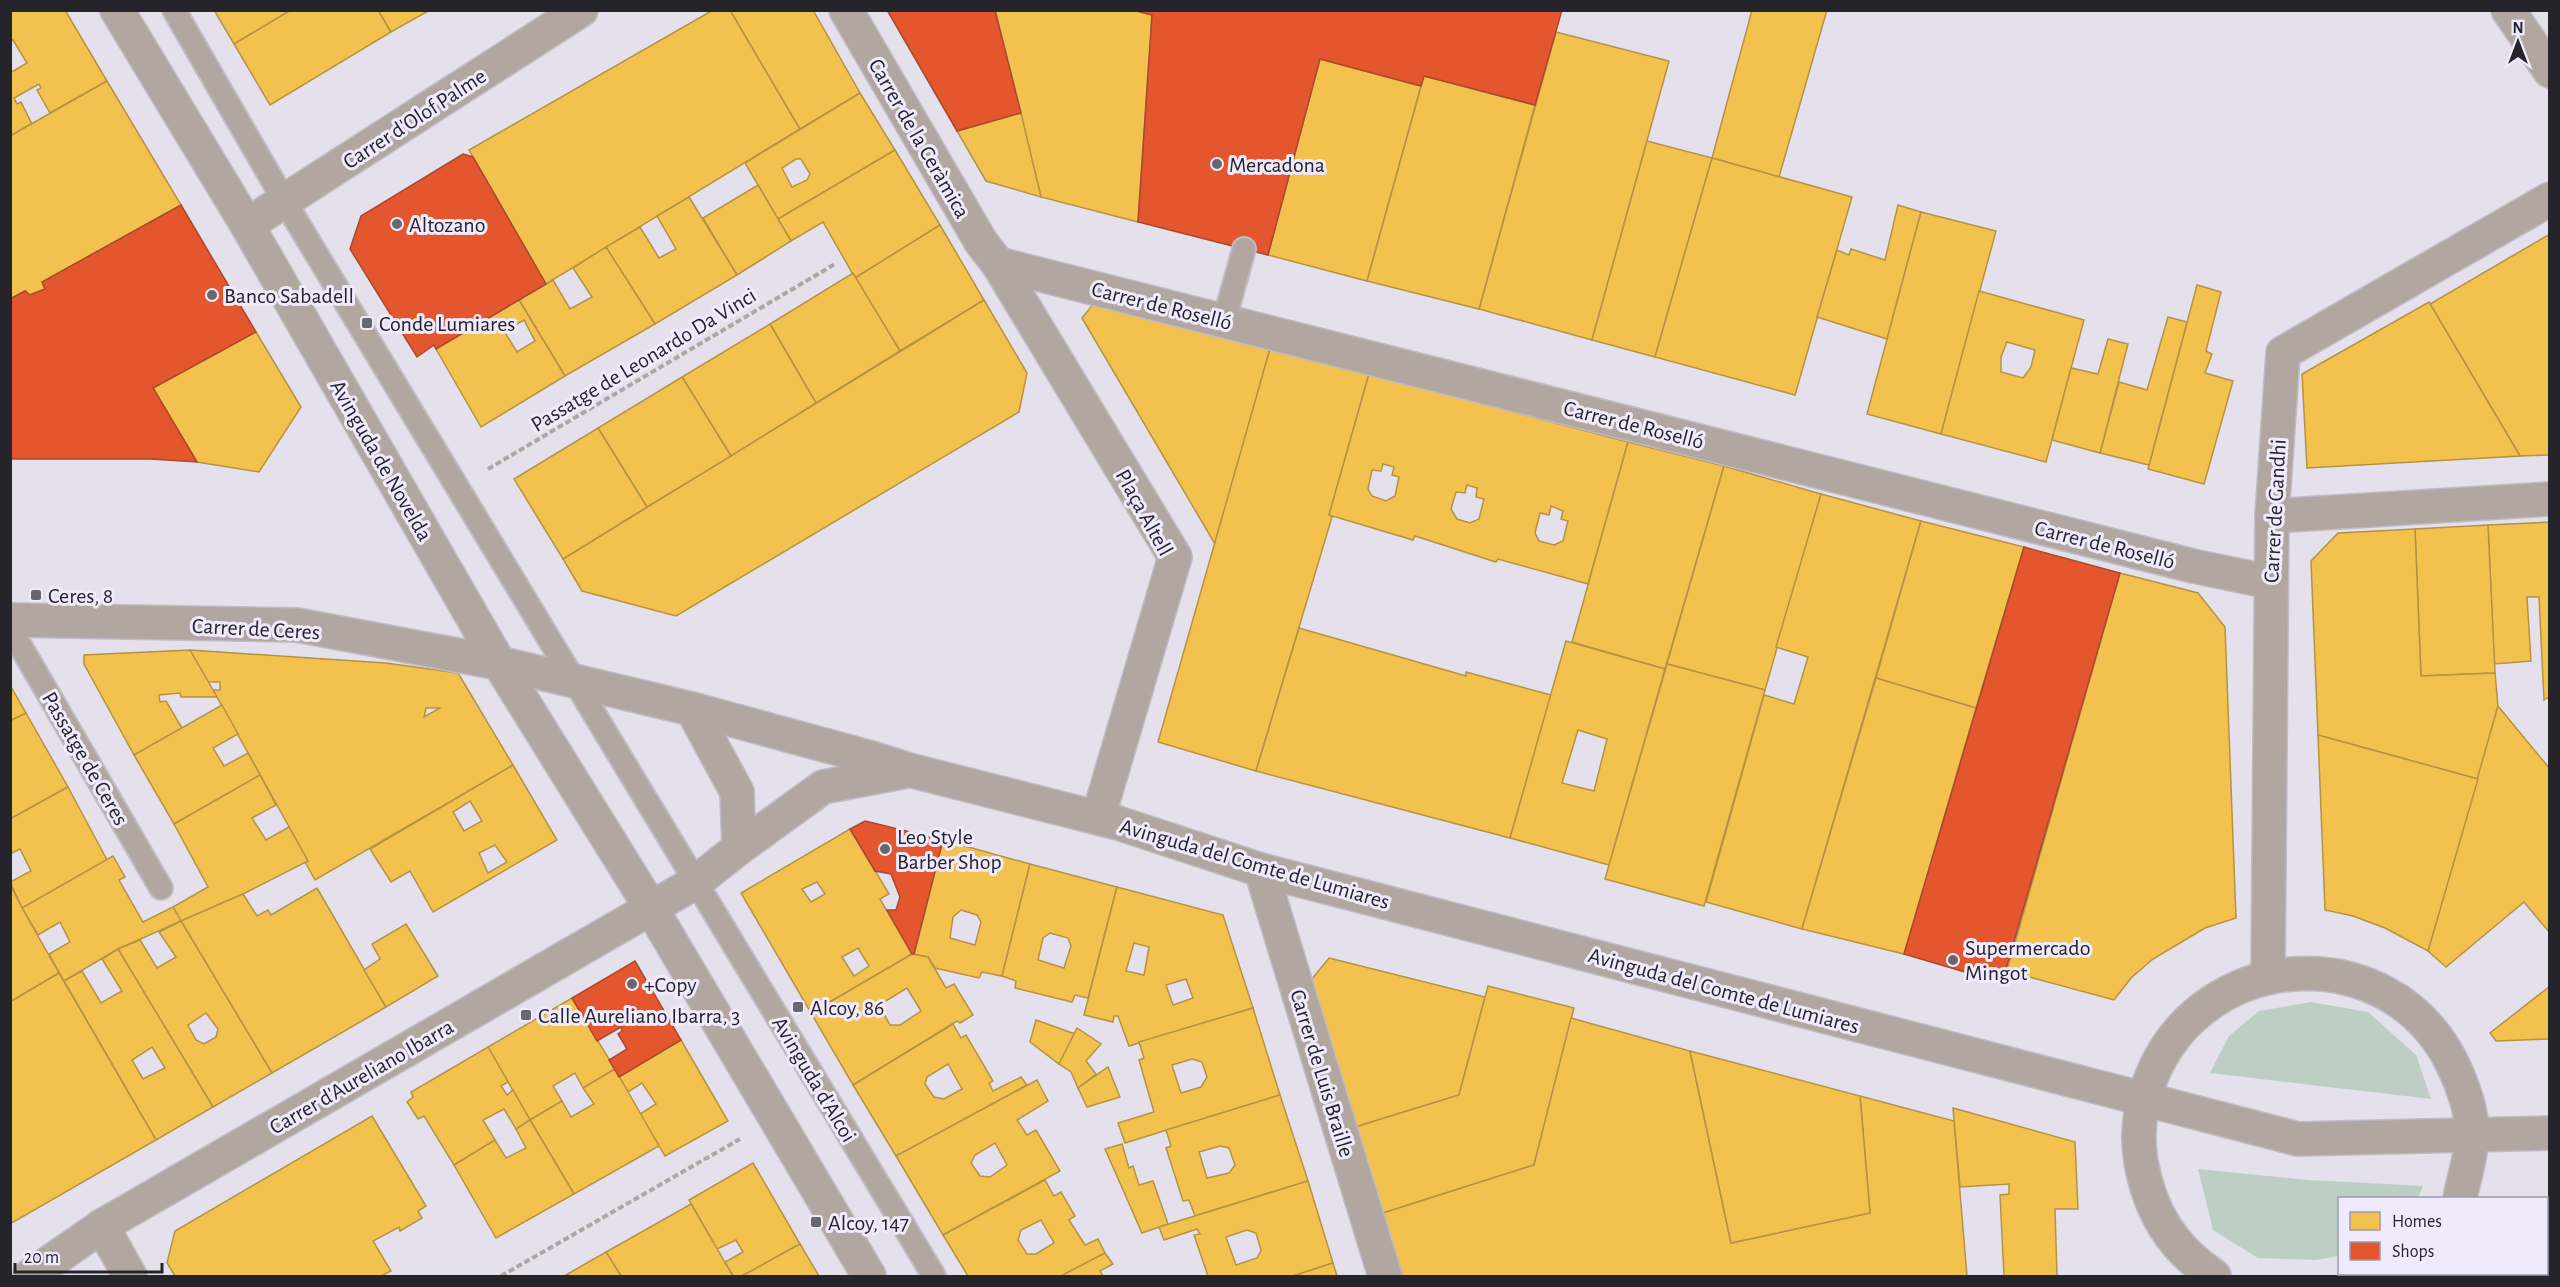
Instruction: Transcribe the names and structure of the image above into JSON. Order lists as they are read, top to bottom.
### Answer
{
  "streets": {
    "main road": ["Avinguda de Novelda"],
    "street": [
      "Carrer d'Olof Palme",
      "Carrer de la Ceràmica",
      "Carrer de Roselló",
      "Carrer de Gandhi",
      "Plaça Altell",
      "Carrer de Ceres",
      "Avinguda del Comte de Lumiares",
      "Carrer de Luis Braille",
      "Carrer d'Aureliano Ibarra"
    ],
    "lane": ["Passatge de Ceres", "Avinguda d'Alcoi"],
    "path": ["Passatge de Leonardo Da Vinci"]
  },
  "crossings": [
    ["Carrer d'Olof Palme", "Avinguda de Novelda"],
    ["Carrer de la Ceràmica", "Carrer de Roselló"],
    ["Carrer de la Ceràmica", "Plaça Altell"],
    ["Carrer de Roselló", "Carrer de Gandhi"],
    ["Carrer de Roselló", "Plaça Altell"],
    ["Avinguda de Novelda", "Carrer de Ceres"],
    ["Avinguda de Novelda", "Avinguda del Comte de Lumiares"],
    ["Avinguda de Novelda", "Carrer d'Aureliano Ibarra"],
    ["Plaça Altell", "Avinguda del Comte de Lumiares"],
    ["Carrer de Ceres", "Avinguda del Comte de Lumiares"],
    ["Avinguda del Comte de Lumiares", "Carrer de Luis Braille"],
    ["Avinguda del Comte de Lumiares", "Carrer d'Aureliano Ibarra"],
    ["Avinguda del Comte de Lumiares", "Avinguda d'Alcoi"],
    ["Carrer d'Aureliano Ibarra", "Avinguda d'Alcoi"]
  ],
  "places": {
    "other": [
      "Mercadona",
      "Altozano",
      "Banco Sabadell",
      "Leo Style Barber Shop",
      "Supermercado Mingot",
      "+Copy"
    ],
    "transit": [
      "Conde Lumiares",
      "Ceres, 8",
      "Alcoy, 86",
      "Calle Aureliano Ibarra, 3",
      "Alcoy, 147"
    ]
  },
  "legend": ["Homes", "Shops"],
  "scale_bar": "20 m",
  "north": "top"
}
